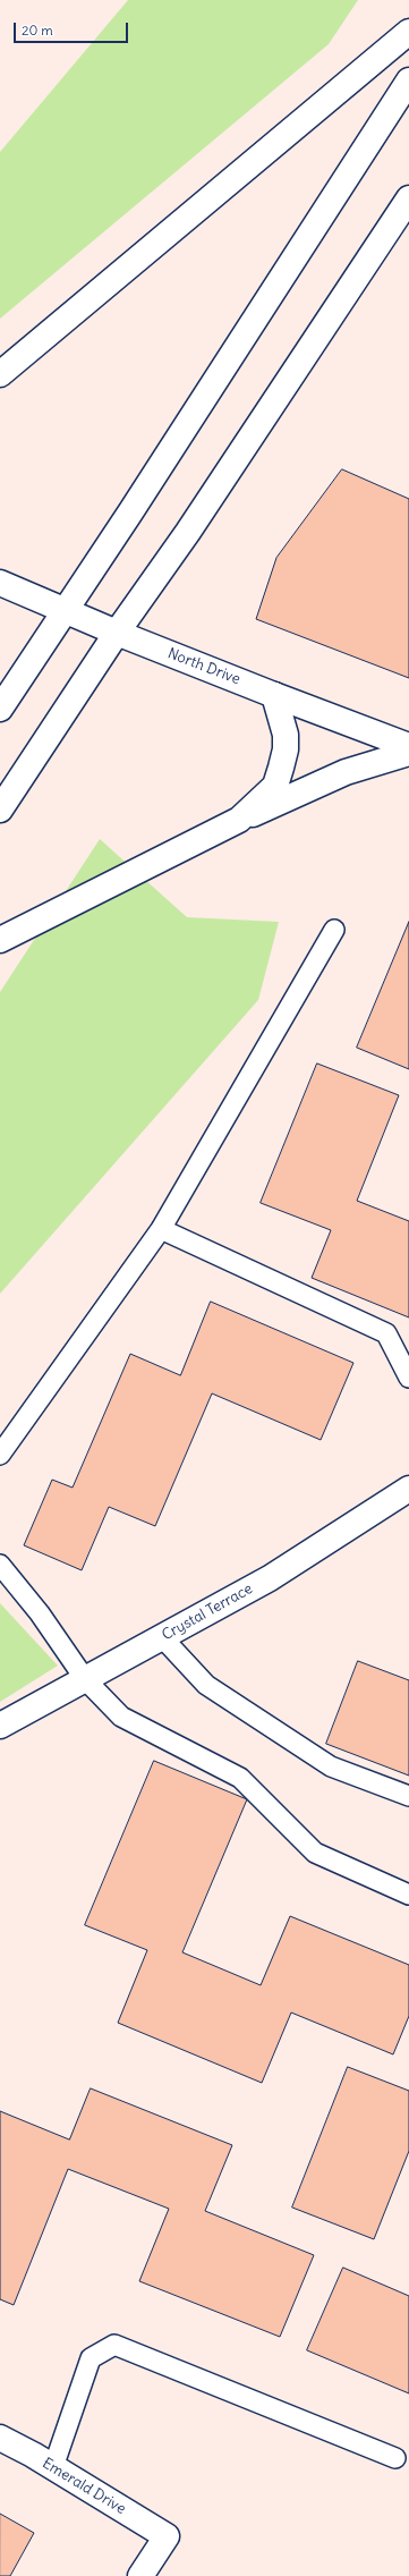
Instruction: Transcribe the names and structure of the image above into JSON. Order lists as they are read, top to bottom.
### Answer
{
  "streets": {
    "main road": ["North Drive", "Crystal Terrace", "Emerald Drive"]
  },
  "scale_bar": "20 m"
}
